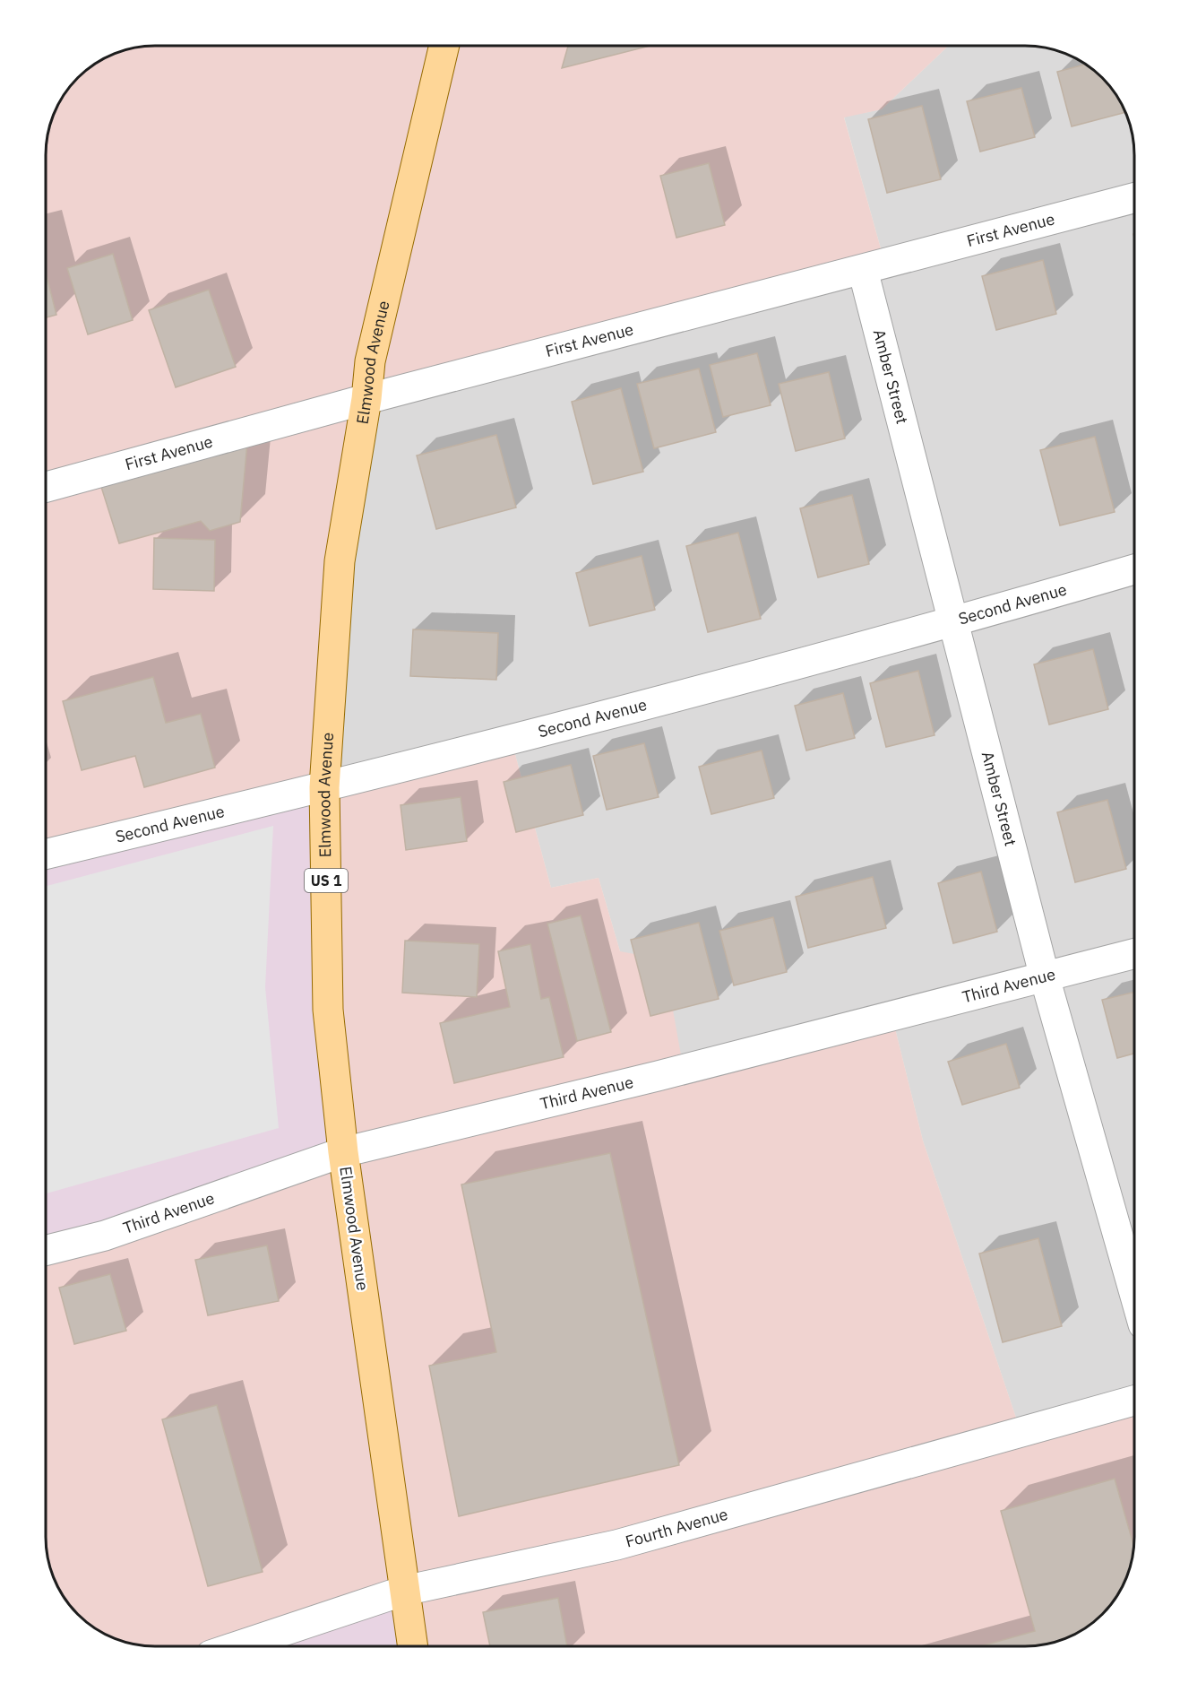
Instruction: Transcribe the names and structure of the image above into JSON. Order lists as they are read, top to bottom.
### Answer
{
  "streets": {
    "main road": ["Elmwood Avenue", "US 1"],
    "street": [
      "First Avenue",
      "Amber Street",
      "Second Avenue",
      "Third Avenue",
      "Fourth Avenue"
    ]
  },
  "crossings": [
    ["First Avenue", "Elmwood Avenue"],
    ["First Avenue", "Amber Street"],
    ["Elmwood Avenue", "Second Avenue"],
    ["Elmwood Avenue", "Third Avenue"],
    ["Elmwood Avenue", "Fourth Avenue"],
    ["Amber Street", "Second Avenue"],
    ["Amber Street", "Third Avenue"]
  ]
}
